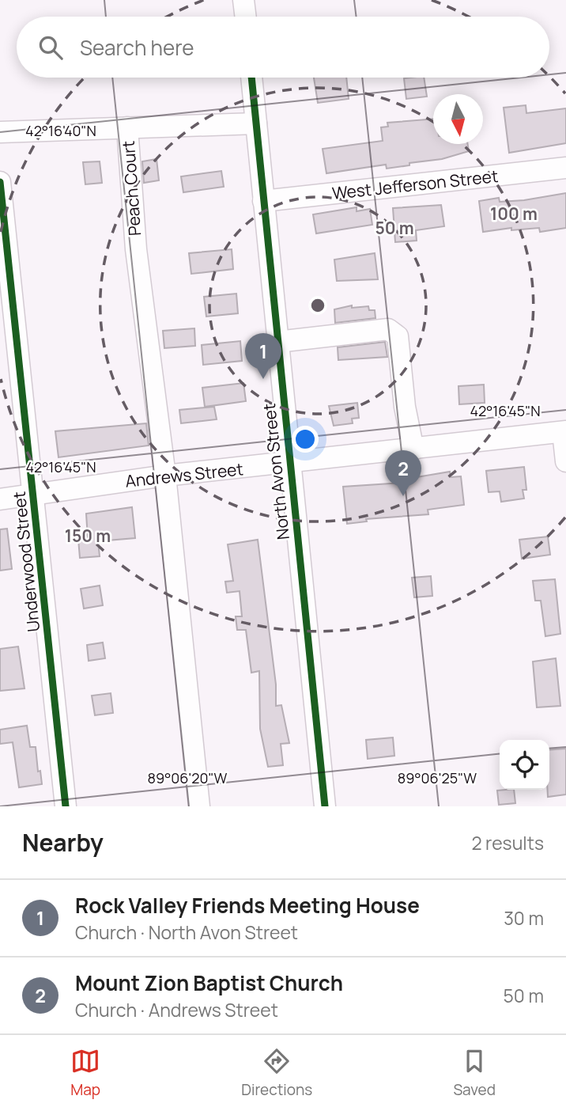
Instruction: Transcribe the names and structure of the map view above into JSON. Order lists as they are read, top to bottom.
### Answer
{
  "streets": {
    "street": [
      "West Jefferson Street",
      "Peach Court",
      "North Avon Street",
      "Andrews Street",
      "Underwood Street"
    ]
  },
  "crossings": [
    ["West Jefferson Street", "North Avon Street"],
    ["Peach Court", "Andrews Street"],
    ["North Avon Street", "Andrews Street"],
    ["Andrews Street", "Underwood Street"]
  ],
  "north": "bottom",
  "page": {
    "search": "Search here",
    "pins": ["1", "2"],
    "heading": ["Nearby", "2 results"],
    "list": [
      {
        "mark": "1",
        "name": "Rock Valley Friends Meeting House",
        "note": "Church · North Avon Street",
        "value": "30 m"
      },
      {
        "mark": "2",
        "name": "Mount Zion Baptist Church",
        "note": "Church · Andrews Street",
        "value": "50 m"
      }
    ],
    "nav": ["Map", "Directions", "Saved"]
  },
  "coordinates": [
    "42°16'40\"N",
    "42°16'45\"N",
    "89°06'20\"W",
    "89°06'25\"W"
  ],
  "rings": ["100 m", "50 m", "150 m"]
}
